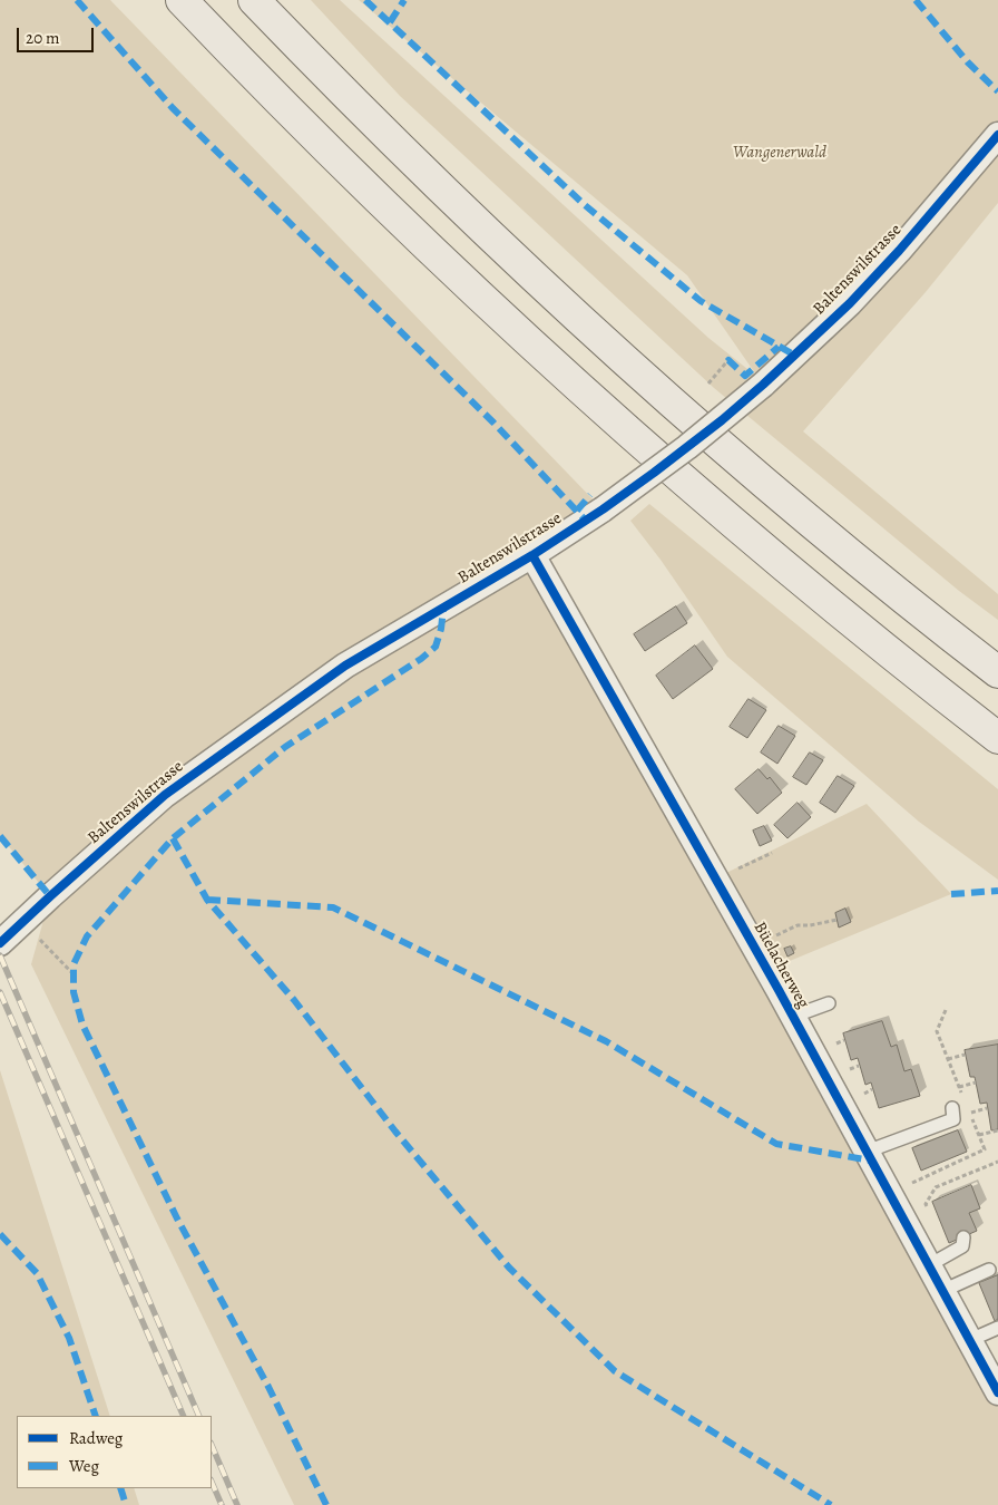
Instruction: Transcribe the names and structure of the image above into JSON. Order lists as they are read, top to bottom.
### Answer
{
  "streets": {
    "street": ["Baltenswilstrasse", "Büelacherweg"]
  },
  "crossings": [
    ["Baltenswilstrasse", "Büelacherweg"]
  ],
  "parks": ["Wangenerwald"],
  "legend": ["Radweg", "Weg"],
  "scale_bar": "20 m"
}
